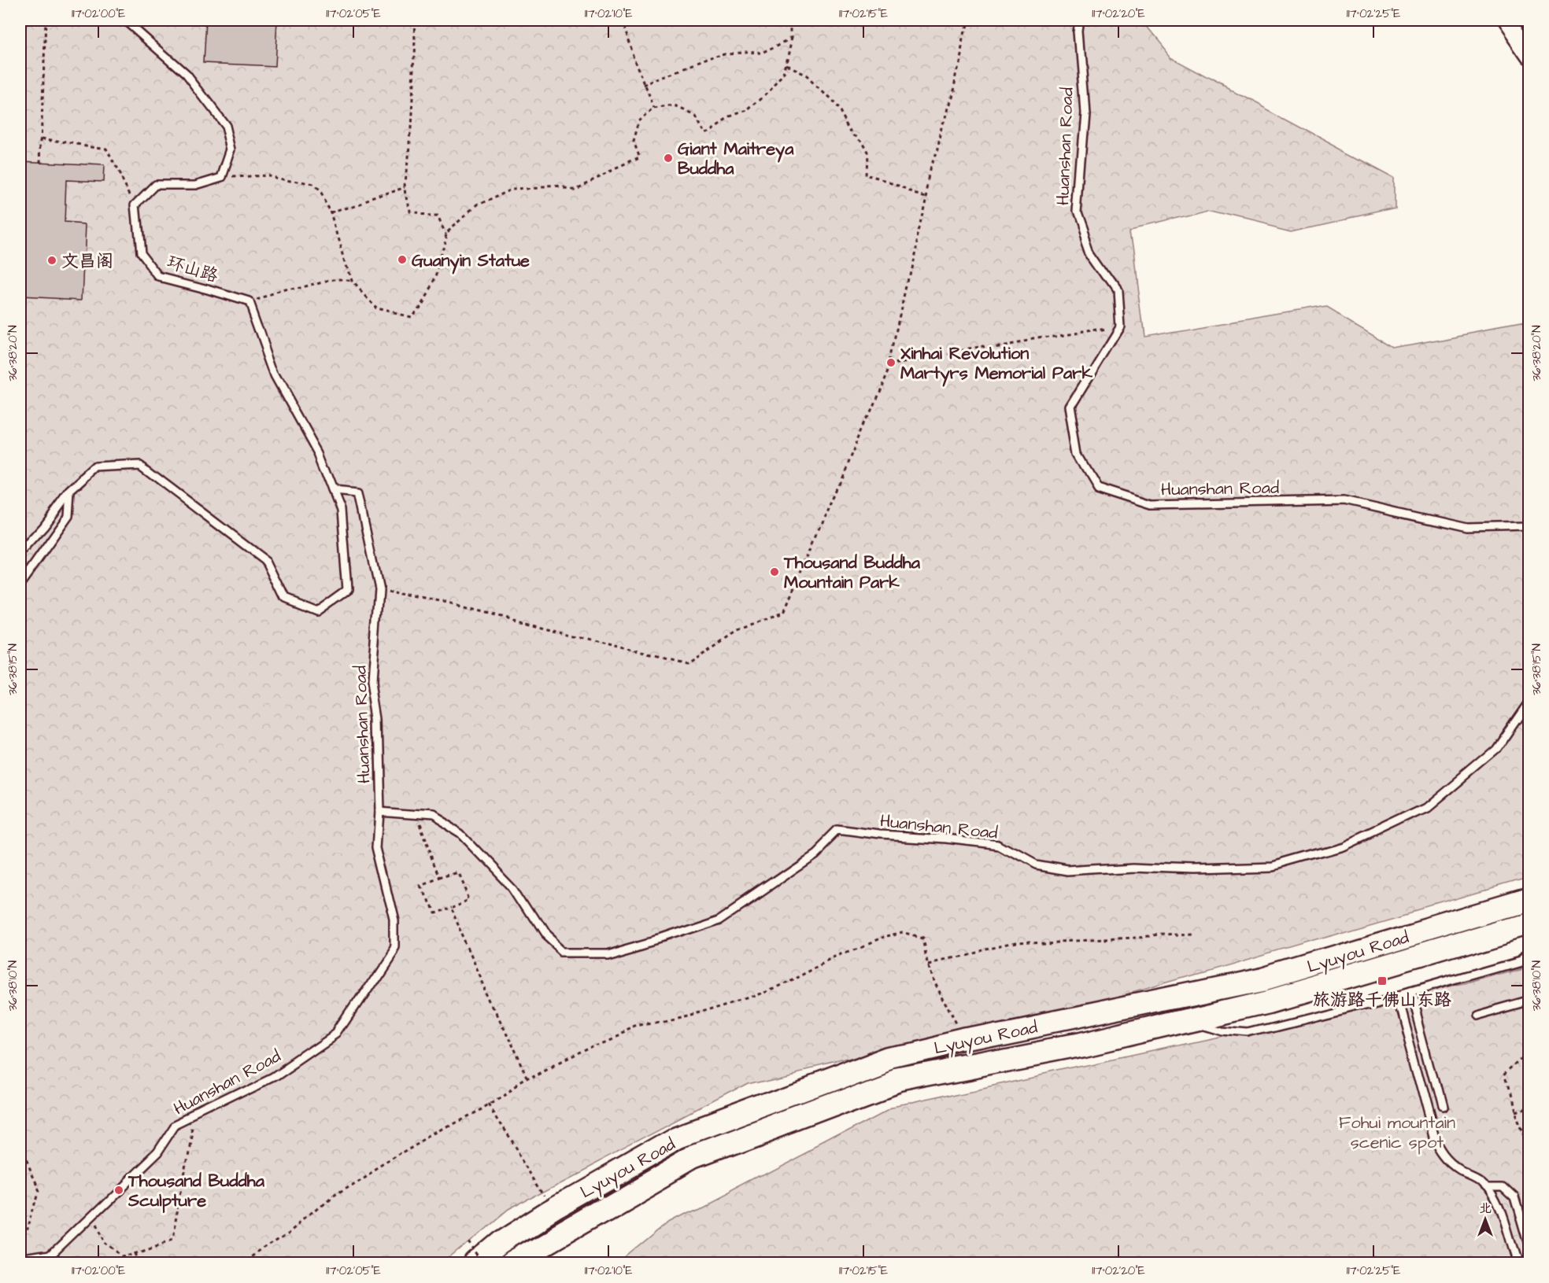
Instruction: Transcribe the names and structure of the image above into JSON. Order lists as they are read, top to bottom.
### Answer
{
  "streets": {
    "main road": ["Lyuyou Road"],
    "lane": ["Huanshan Road", "环山路"]
  },
  "parks": ["Fohui mountain scenic spot"],
  "places": {
    "other": [
      "Giant Maitreya Buddha",
      "Guanyin Statue",
      "文昌阁",
      "Xinhai Revolution Martyrs Memorial Park",
      "Thousand Buddha Mountain Park",
      "Thousand Buddha Sculpture"
    ],
    "transit": ["旅游路千佛山东路"]
  },
  "north": "top",
  "coordinates": [
    "117°02'00\"E",
    "117°02'05\"E",
    "117°02'10\"E",
    "117°02'15\"E",
    "117°02'20\"E",
    "117°02'25\"E",
    "36°38'20\"N",
    "36°38'15\"N",
    "36°38'10\"N"
  ]
}
